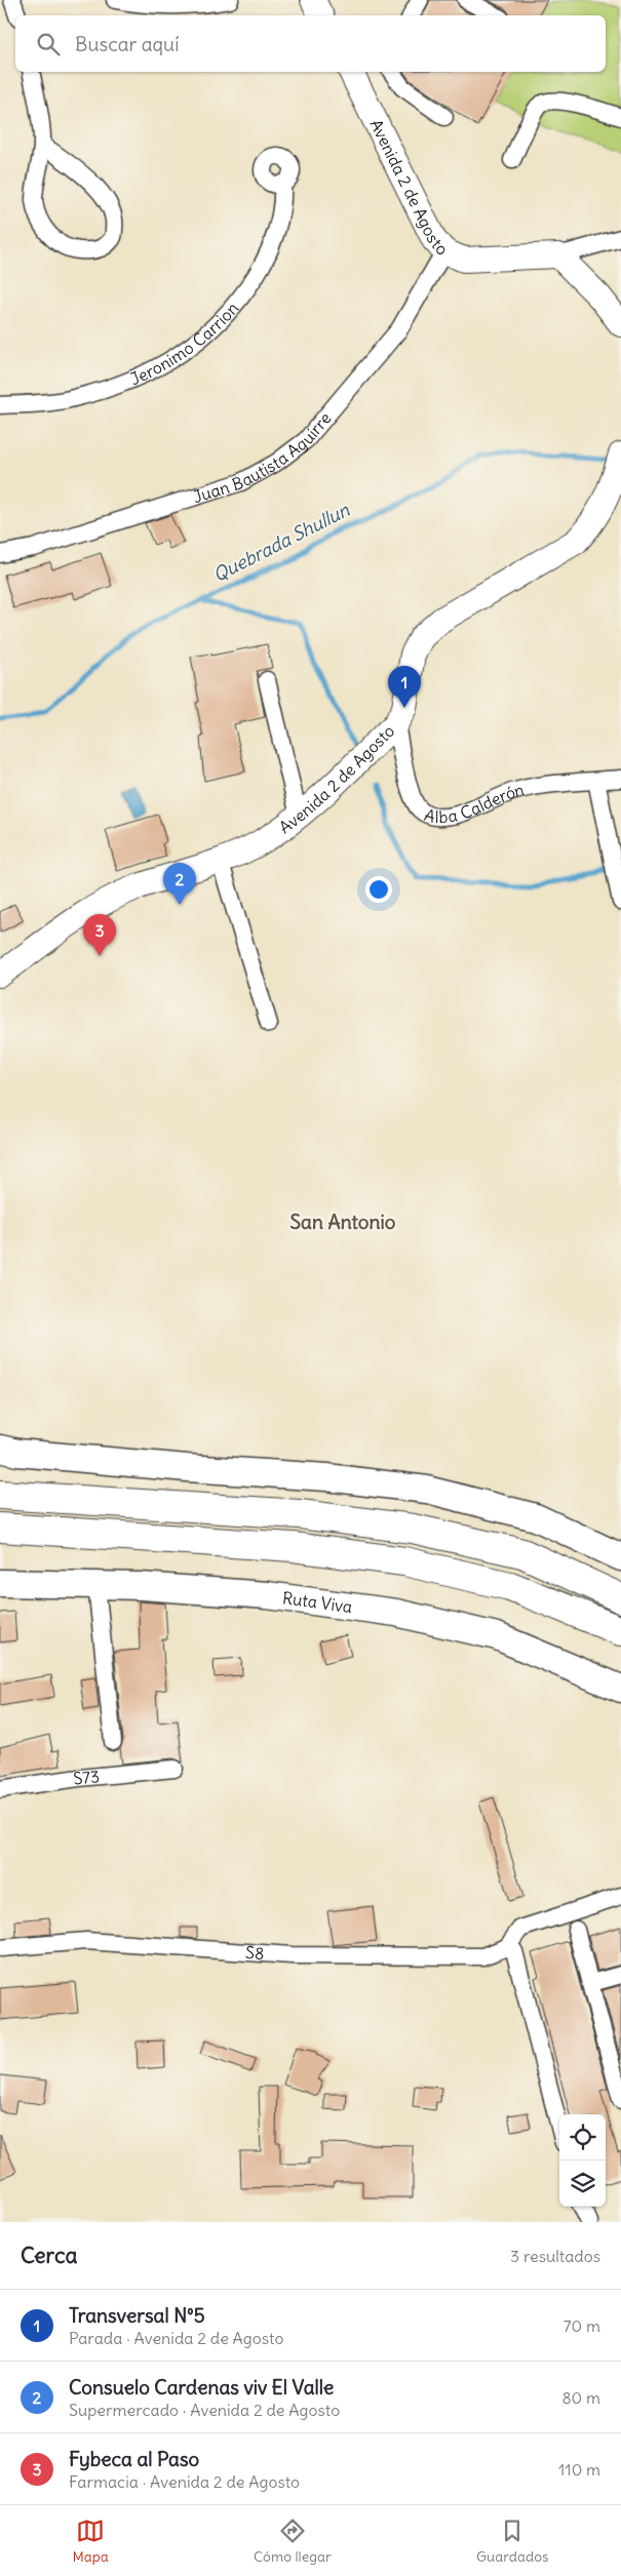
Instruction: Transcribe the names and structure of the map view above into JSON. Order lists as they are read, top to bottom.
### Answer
{
  "streets": {
    "main road": ["Avenida 2 de Agosto", "Ruta Viva"],
    "street": [
      "Jeronimo Carrion",
      "Juan Bautista Aguirre",
      "Alba Calderón",
      "S73",
      "S8"
    ]
  },
  "crossings": [
    ["Avenida 2 de Agosto", "Juan Bautista Aguirre"],
    ["Avenida 2 de Agosto", "Alba Calderón"]
  ],
  "districts": ["San Antonio"],
  "water": ["Quebrada Shullun"],
  "page": {
    "search": "Buscar aquí",
    "pins": ["1", "2", "3"],
    "heading": ["Cerca", "3 resultados"],
    "list": [
      {
        "mark": "1",
        "name": "Transversal N°5",
        "note": "Parada · Avenida 2 de Agosto",
        "value": "70 m"
      },
      {
        "mark": "2",
        "name": "Consuelo Cardenas viv El Valle",
        "note": "Supermercado · Avenida 2 de Agosto",
        "value": "80 m"
      },
      {
        "mark": "3",
        "name": "Fybeca al Paso",
        "note": "Farmacia · Avenida 2 de Agosto",
        "value": "110 m"
      }
    ],
    "nav": ["Mapa", "Cómo llegar", "Guardados"]
  }
}
